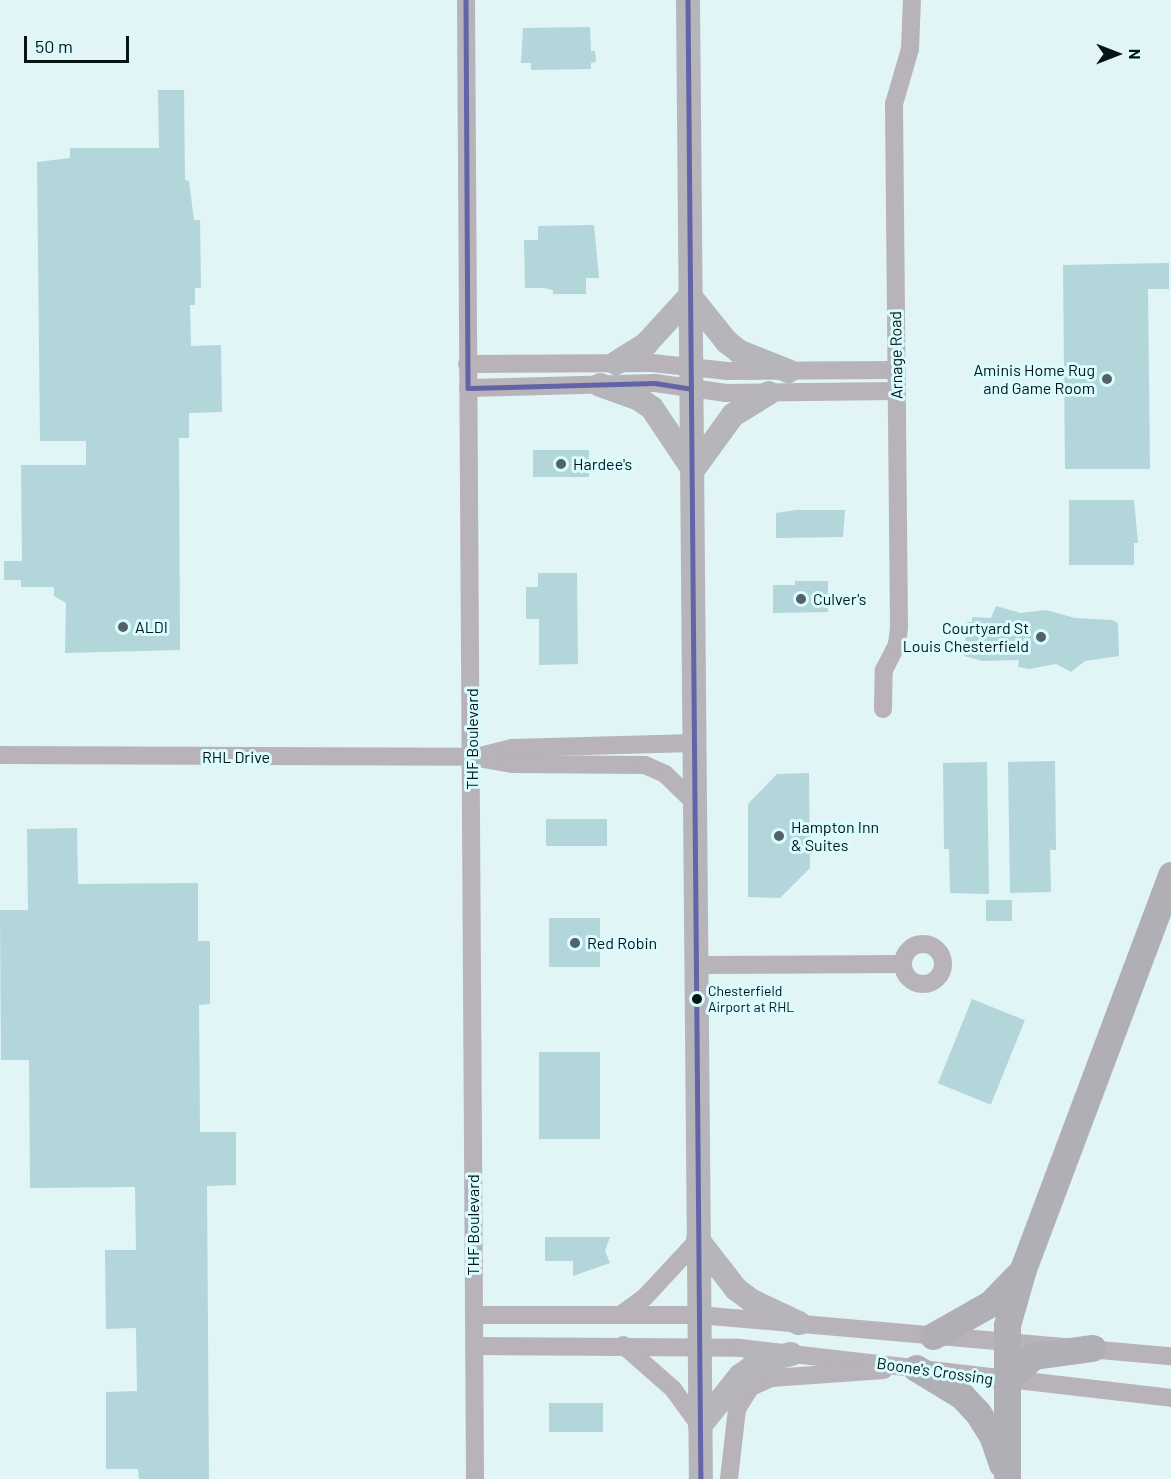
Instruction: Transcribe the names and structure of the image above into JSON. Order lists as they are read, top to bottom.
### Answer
{
  "streets": {
    "street": [
      "Arnage Road",
      "THF Boulevard",
      "RHL Drive",
      "Boone's Crossing"
    ]
  },
  "crossings": [
    ["THF Boulevard", "RHL Drive"],
    ["THF Boulevard", "Boone's Crossing"]
  ],
  "places": [
    "Aminis Home Rug and Game Room",
    "Hardee's",
    "Culver's",
    "ALDI",
    "Courtyard St Louis Chesterfield",
    "Hampton Inn & Suites",
    "Red Robin",
    "Chesterfield Airport at RHL"
  ],
  "scale_bar": "50 m",
  "north": "right"
}
